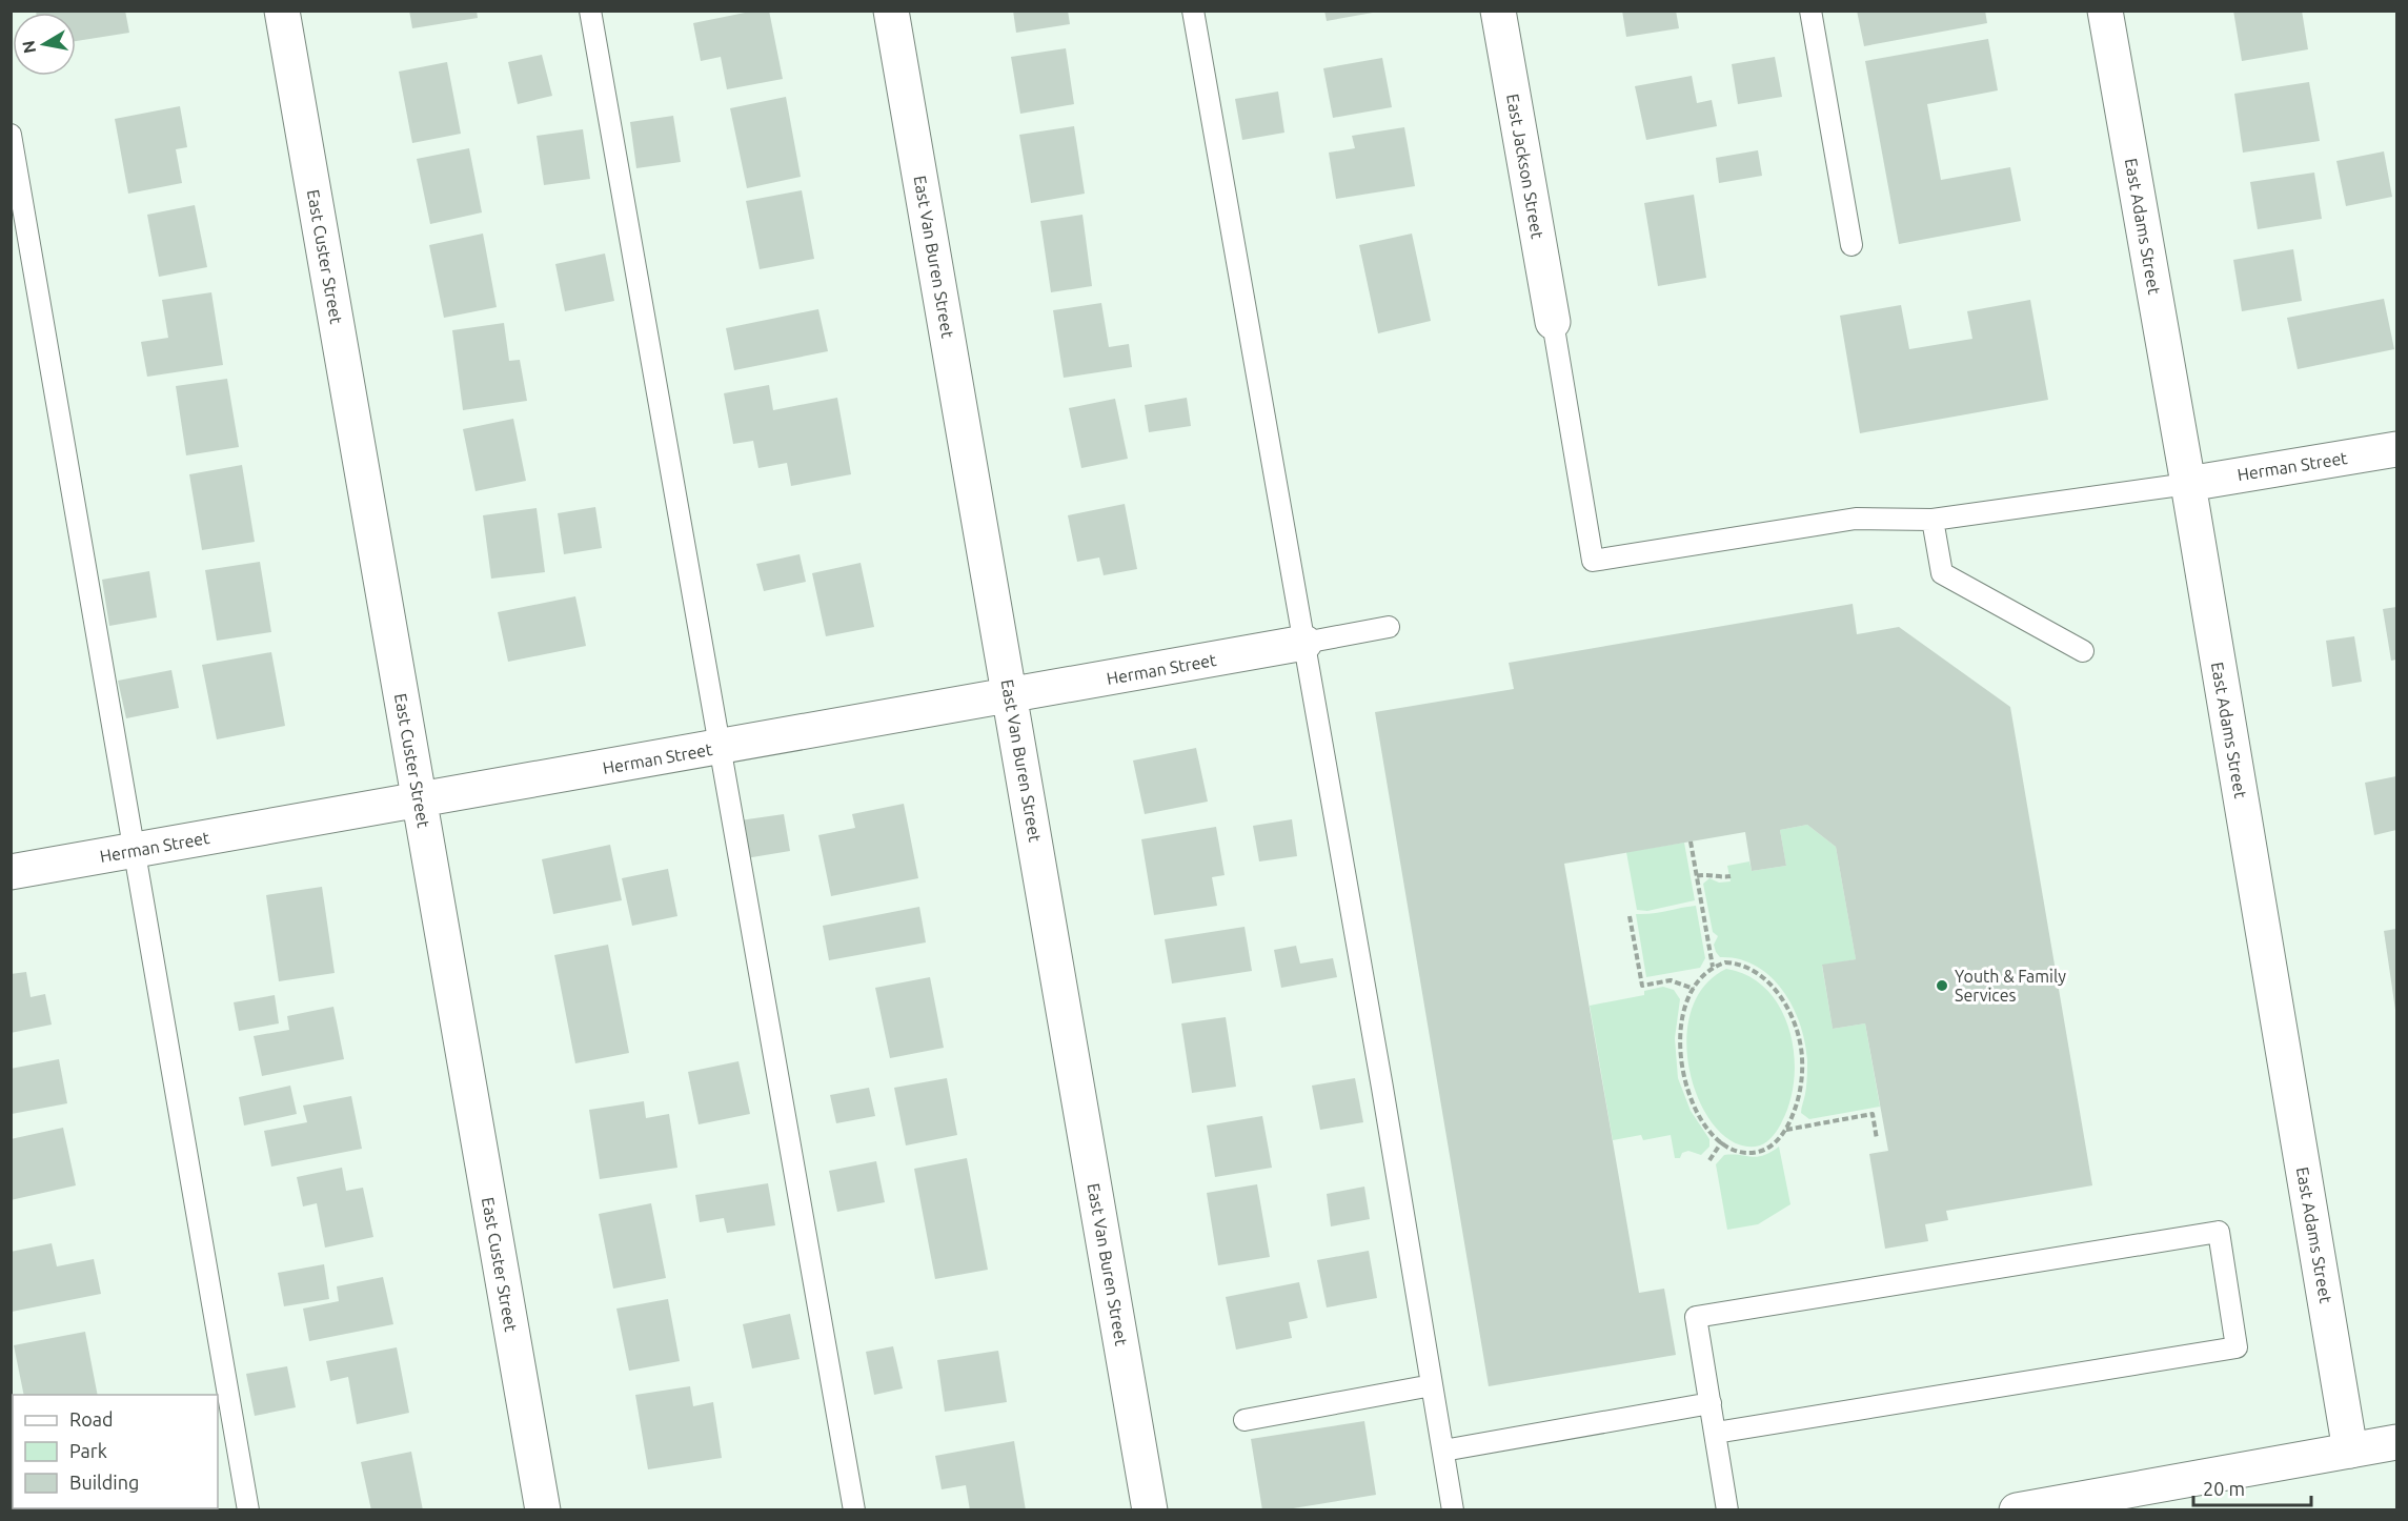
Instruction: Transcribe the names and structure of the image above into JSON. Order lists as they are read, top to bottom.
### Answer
{
  "streets": {
    "street": [
      "East Jackson Street",
      "East Adams Street",
      "East Custer Street",
      "East Van Buren Street",
      "Herman Street"
    ]
  },
  "crossings": [
    ["East Adams Street", "Herman Street"],
    ["East Custer Street", "Herman Street"],
    ["East Van Buren Street", "Herman Street"]
  ],
  "places": ["Youth & Family Services"],
  "legend": ["Road", "Park", "Building"],
  "scale_bar": "20 m",
  "north": "left"
}
